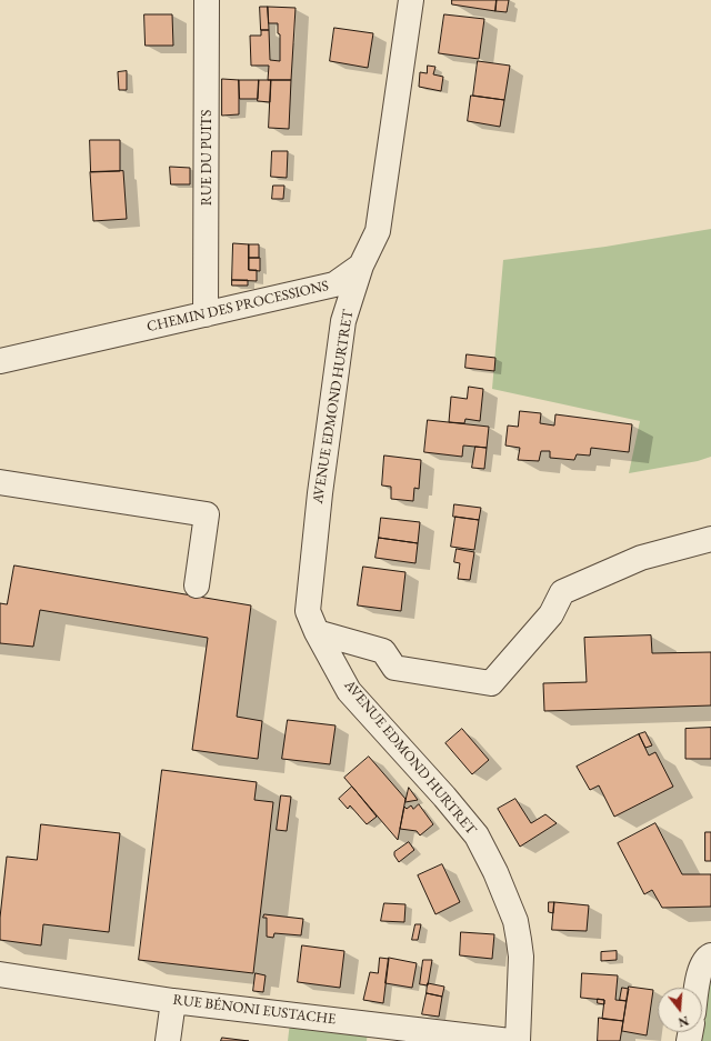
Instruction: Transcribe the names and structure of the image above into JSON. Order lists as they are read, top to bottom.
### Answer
{
  "streets": {
    "street": [
      "RUE DU PUITS",
      "CHEMIN DES PROCESSIONS",
      "AVENUE EDMOND HURTRET",
      "RUE BÉNONI EUSTACHE"
    ]
  },
  "crossings": [
    ["RUE DU PUITS", "CHEMIN DES PROCESSIONS"],
    ["CHEMIN DES PROCESSIONS", "AVENUE EDMOND HURTRET"]
  ],
  "north": "bottom"
}
